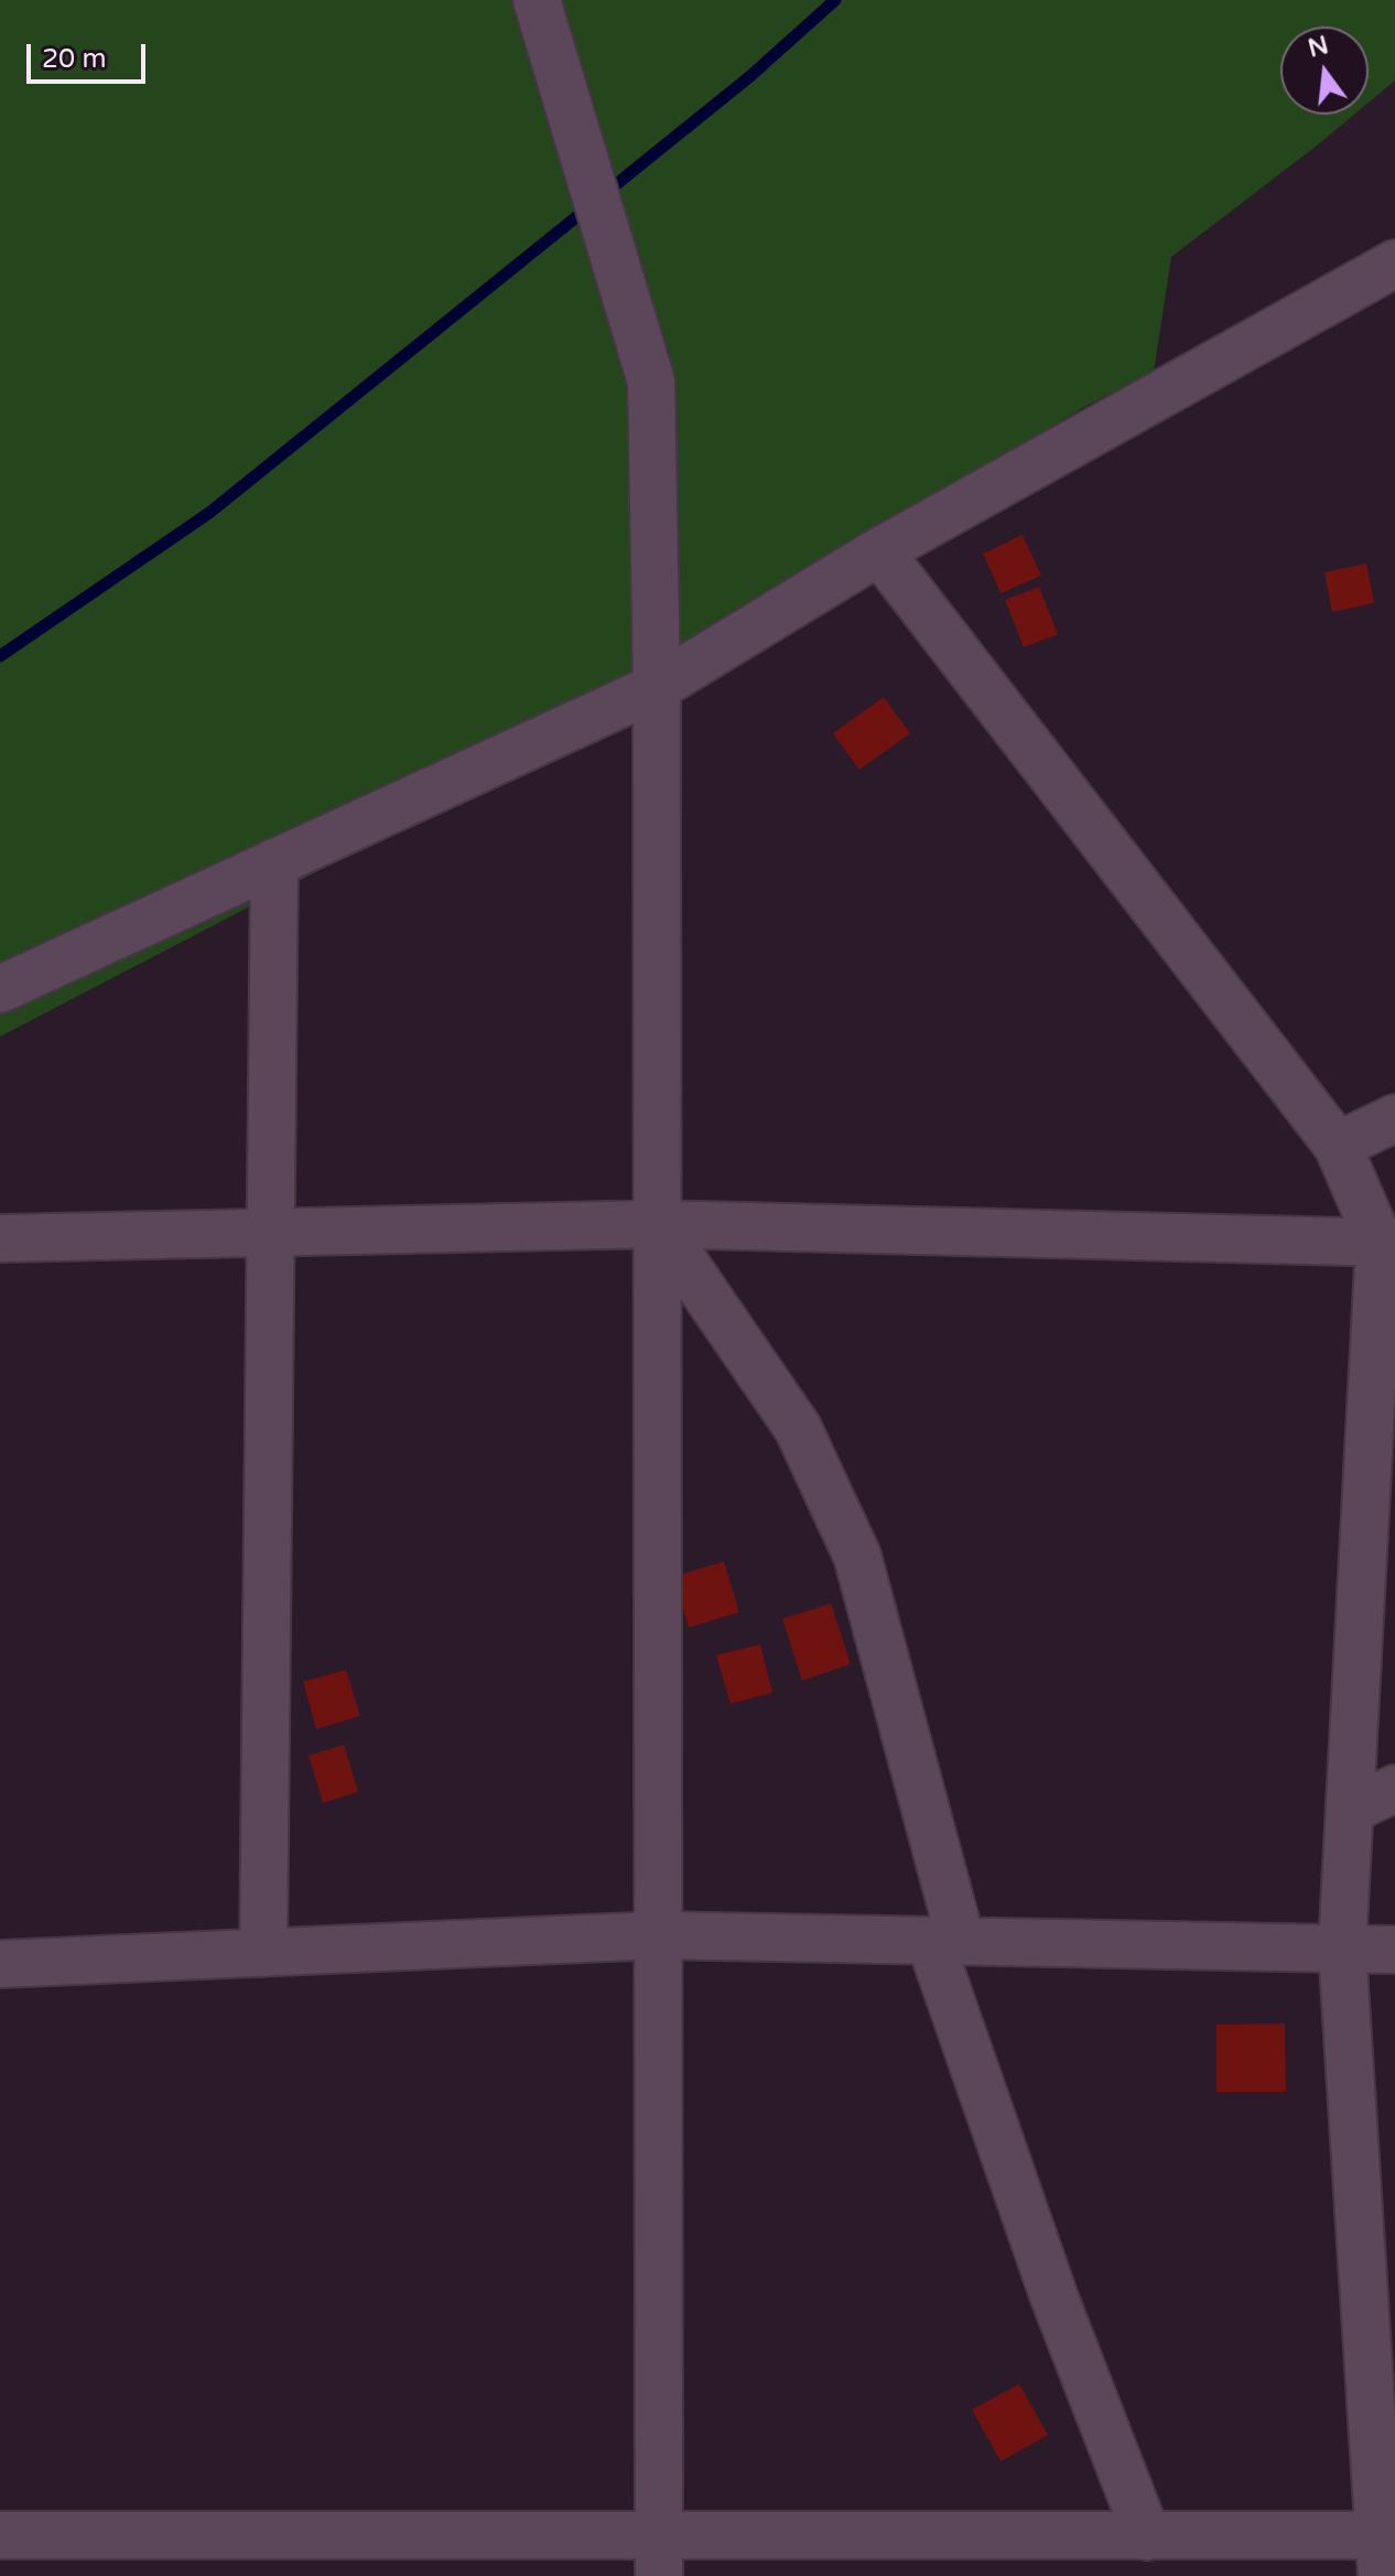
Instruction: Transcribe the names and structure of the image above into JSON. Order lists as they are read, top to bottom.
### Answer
{
  "scale_bar": "20 m",
  "north": "top"
}
